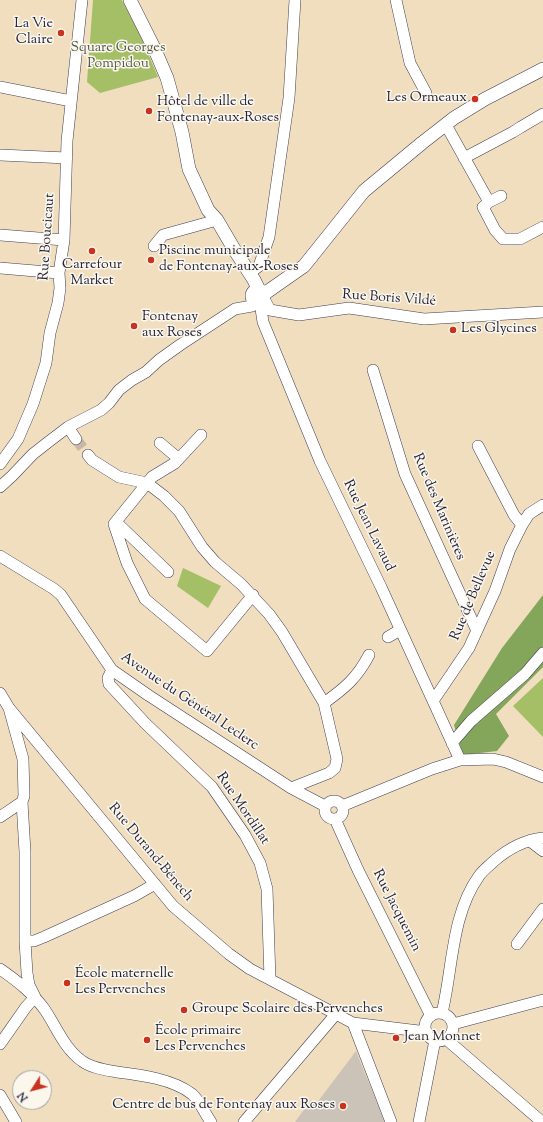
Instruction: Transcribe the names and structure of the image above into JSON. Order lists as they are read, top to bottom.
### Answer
{
  "streets": {
    "street": [
      "Rue Boucicaut",
      "Rue Boris Vildé",
      "Rue des Marinières",
      "Rue Jean Lavaud",
      "Rue de Bellevue",
      "Avenue du Général Leclerc",
      "Rue Mordillat",
      "Rue Durand-Bénech",
      "Rue Jacquemin"
    ]
  },
  "crossings": [
    ["Rue Boris Vildé", "Rue Jean Lavaud"],
    ["Rue des Marinières", "Rue de Bellevue"],
    ["Rue Jean Lavaud", "Rue de Bellevue"],
    ["Avenue du Général Leclerc", "Rue Mordillat"],
    ["Avenue du Général Leclerc", "Rue Jacquemin"],
    ["Rue Mordillat", "Rue Durand-Bénech"],
    ["Rue Durand-Bénech", "Rue Jacquemin"]
  ],
  "parks": ["Square Georges Pompidou"],
  "places": [
    "La Vie Claire",
    "Les Ormeaux",
    "Hôtel de ville de Fontenay-aux-Roses",
    "Carrefour Market",
    "Piscine municipale de Fontenay-aux-Roses",
    "Fontenay aux Roses",
    "Les Glycines",
    "École maternelle Les Pervenches",
    "Groupe Scolaire des Pervenches",
    "Jean Monnet",
    "École primaire Les Pervenches",
    "Centre de bus de Fontenay aux Roses"
  ],
  "north": "bottom left"
}
